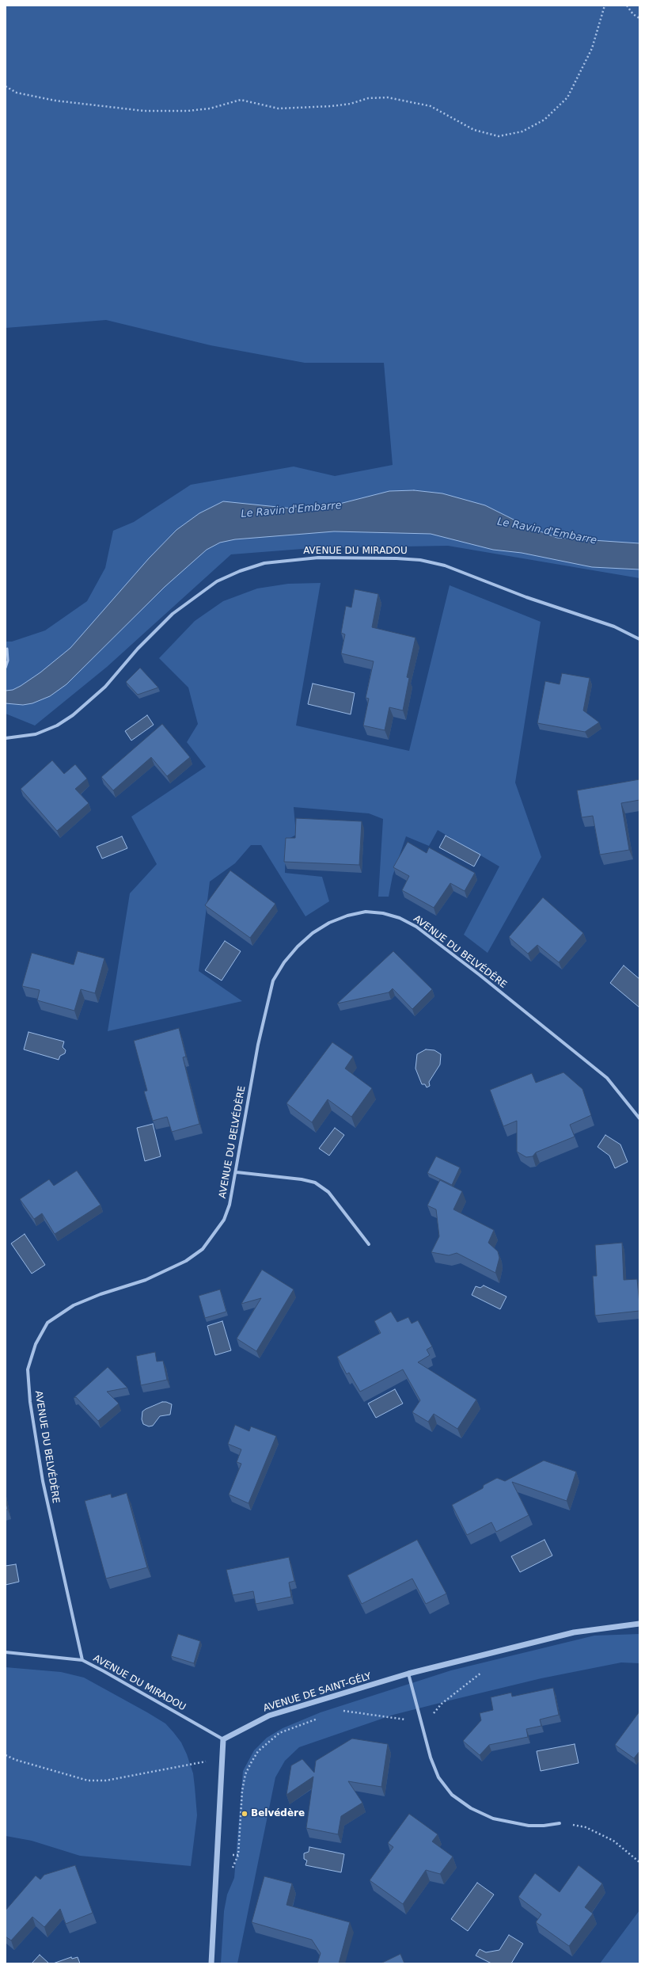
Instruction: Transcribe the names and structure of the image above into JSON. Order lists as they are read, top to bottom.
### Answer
{
  "streets": {
    "street": ["AVENUE DU MIRADOU", "AVENUE DU BELVÉDÈRE", "AVENUE DE SAINT-GÉLY"]
  },
  "crossings": [
    ["AVENUE DU MIRADOU", "AVENUE DU BELVÉDÈRE"],
    ["AVENUE DU MIRADOU", "AVENUE DE SAINT-GÉLY"]
  ],
  "water": ["Le Ravin d'Embarre"],
  "places": ["Belvédère"]
}
